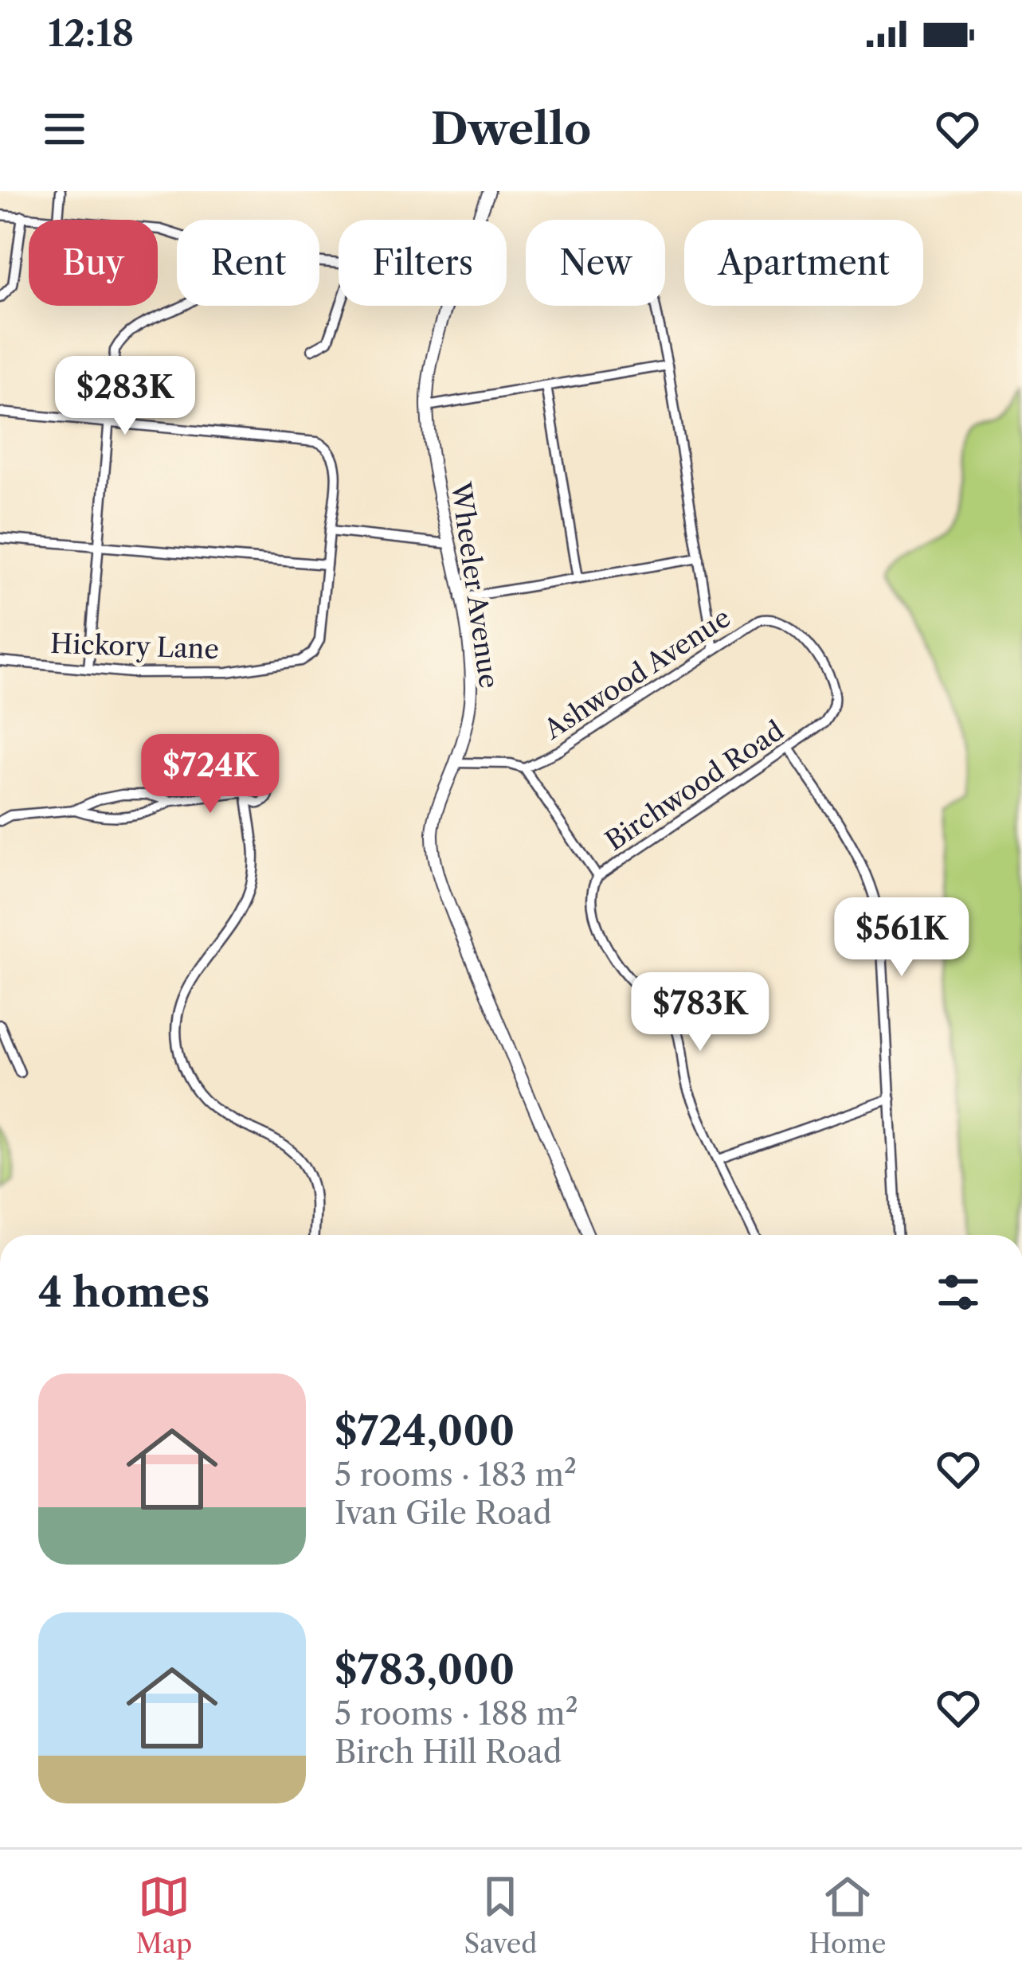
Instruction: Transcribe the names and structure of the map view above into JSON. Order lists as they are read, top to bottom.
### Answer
{
  "streets": {
    "street": [
      "Wheeler Avenue",
      "Hickory Lane",
      "Ashwood Avenue",
      "Birchwood Road"
    ]
  },
  "crossings": [
    ["Ashwood Avenue", "Birchwood Road"]
  ],
  "page": {
    "status": "12:18",
    "header": "Dwello",
    "chip": [
      "Buy",
      "Rent",
      "Filters",
      "New",
      "Apartment"
    ],
    "price": [
      "$283K",
      "$724K",
      "$561K",
      "$783K"
    ],
    "heading": "4 homes",
    "list": [
      {
        "name": "$724,000",
        "note": "5 rooms · 183 m² · Ivan Gile Road"
      },
      {
        "name": "$783,000",
        "note": "5 rooms · 188 m² · Birch Hill Road"
      }
    ],
    "tabs": ["Map", "Saved", "Home"]
  }
}
